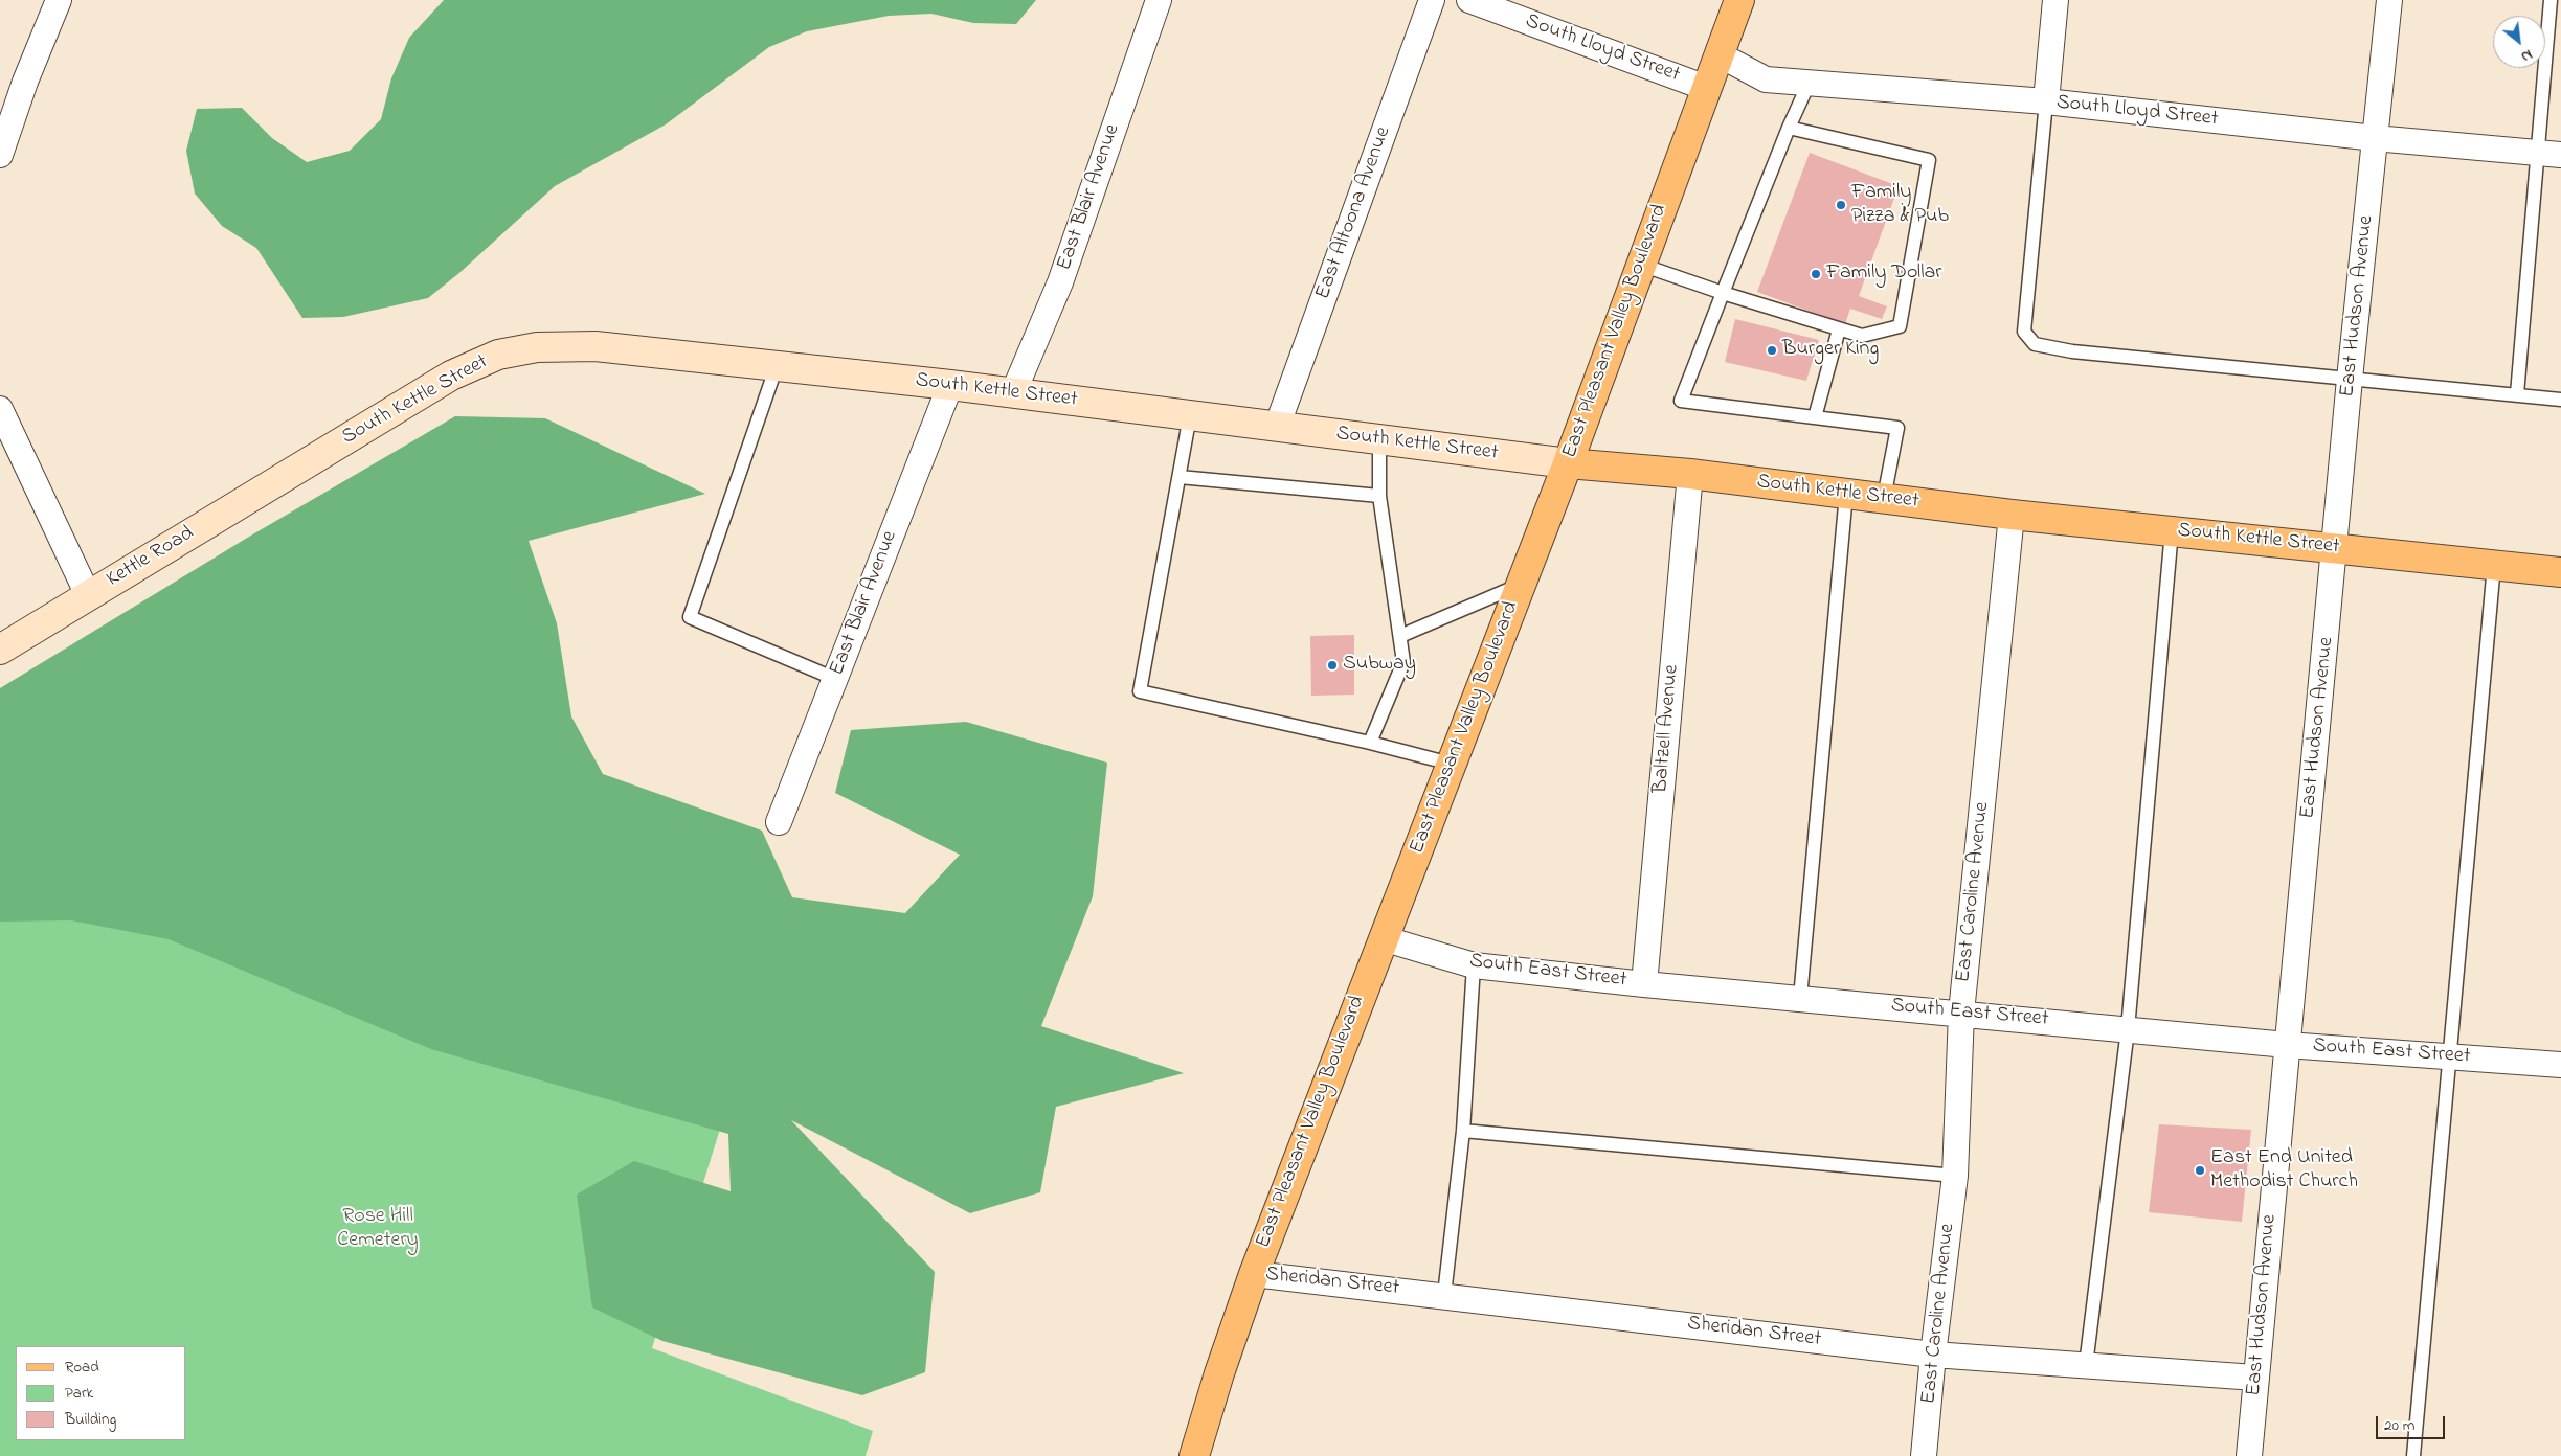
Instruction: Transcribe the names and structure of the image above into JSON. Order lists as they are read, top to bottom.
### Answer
{
  "streets": {
    "main road": ["East Pleasant Valley Boulevard", "South Kettle Street"],
    "street": [
      "South Lloyd Street",
      "East Blair Avenue",
      "East Altoona Avenue",
      "East Hudson Avenue",
      "Kettle Road",
      "Baltzell Avenue",
      "East Caroline Avenue",
      "South East Street",
      "Sheridan Street"
    ]
  },
  "crossings": [
    ["South Lloyd Street", "East Hudson Avenue"],
    ["South Lloyd Street", "East Pleasant Valley Boulevard"],
    ["East Blair Avenue", "South Kettle Street"],
    ["East Altoona Avenue", "South Kettle Street"],
    ["East Hudson Avenue", "South Kettle Street"],
    ["East Hudson Avenue", "South East Street"],
    ["East Hudson Avenue", "Sheridan Street"],
    ["East Pleasant Valley Boulevard", "South Kettle Street"],
    ["East Pleasant Valley Boulevard", "South East Street"],
    ["East Pleasant Valley Boulevard", "Sheridan Street"],
    ["South Kettle Street", "Kettle Road"],
    ["South Kettle Street", "Baltzell Avenue"],
    ["South Kettle Street", "East Caroline Avenue"],
    ["Baltzell Avenue", "South East Street"],
    ["East Caroline Avenue", "South East Street"],
    ["East Caroline Avenue", "Sheridan Street"]
  ],
  "parks": ["Rose Hill Cemetery"],
  "places": [
    "Family Pizza & Pub",
    "Family Dollar",
    "Burger King",
    "Subway",
    "East End United Methodist Church"
  ],
  "legend": ["Road", "Park", "Building"],
  "scale_bar": "20 m",
  "north": "bottom right"
}
